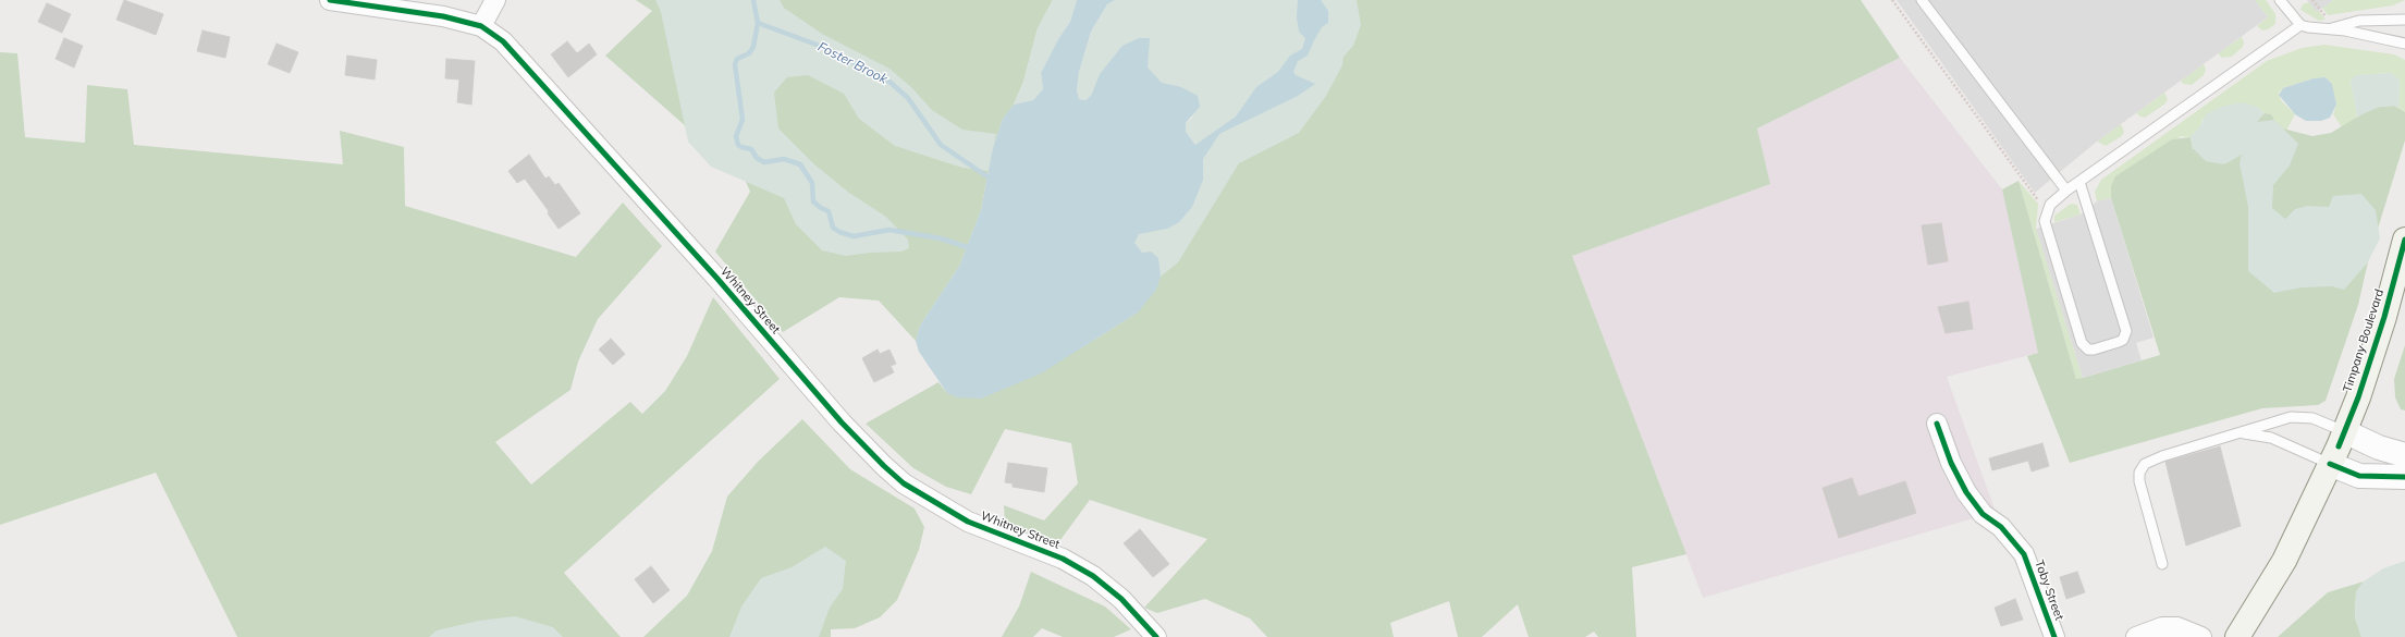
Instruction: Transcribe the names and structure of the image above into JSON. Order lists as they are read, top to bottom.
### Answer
{
  "streets": {
    "main road": ["Timpany Boulevard"],
    "street": ["Whitney Street", "Toby Street"]
  },
  "water": ["Foster Brook"]
}
